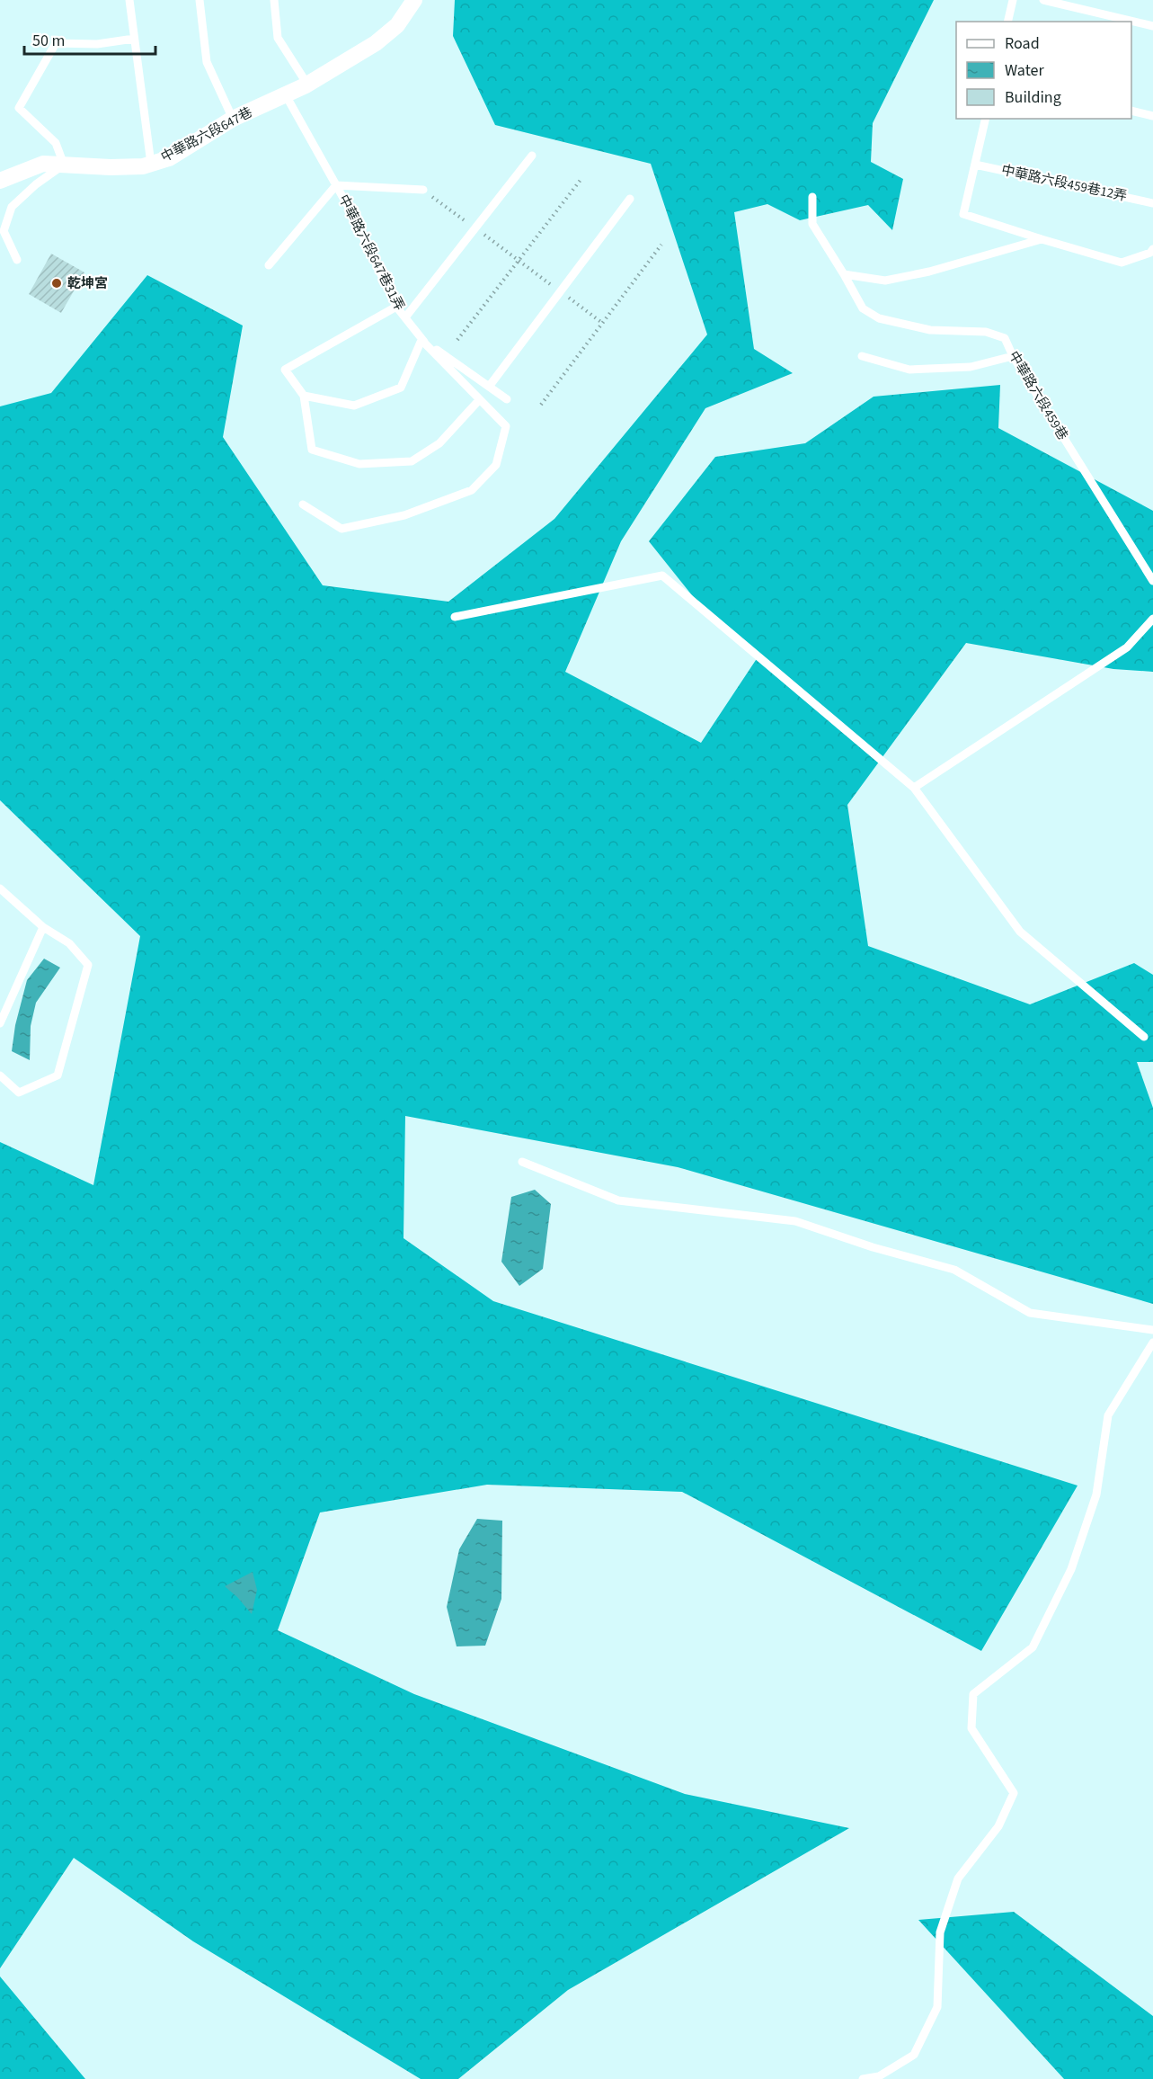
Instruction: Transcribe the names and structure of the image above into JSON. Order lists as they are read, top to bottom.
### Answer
{
  "streets": {
    "street": ["中華路六段647巷"],
    "lane": ["中華路六段459巷12弄", "中華路六段647巷31弄", "中華路六段459巷"]
  },
  "crossings": [
    ["中華路六段647巷", "中華路六段647巷31弄"]
  ],
  "places": ["乾坤宮"],
  "legend": ["Road", "Water", "Building"],
  "scale_bar": "50 m"
}
